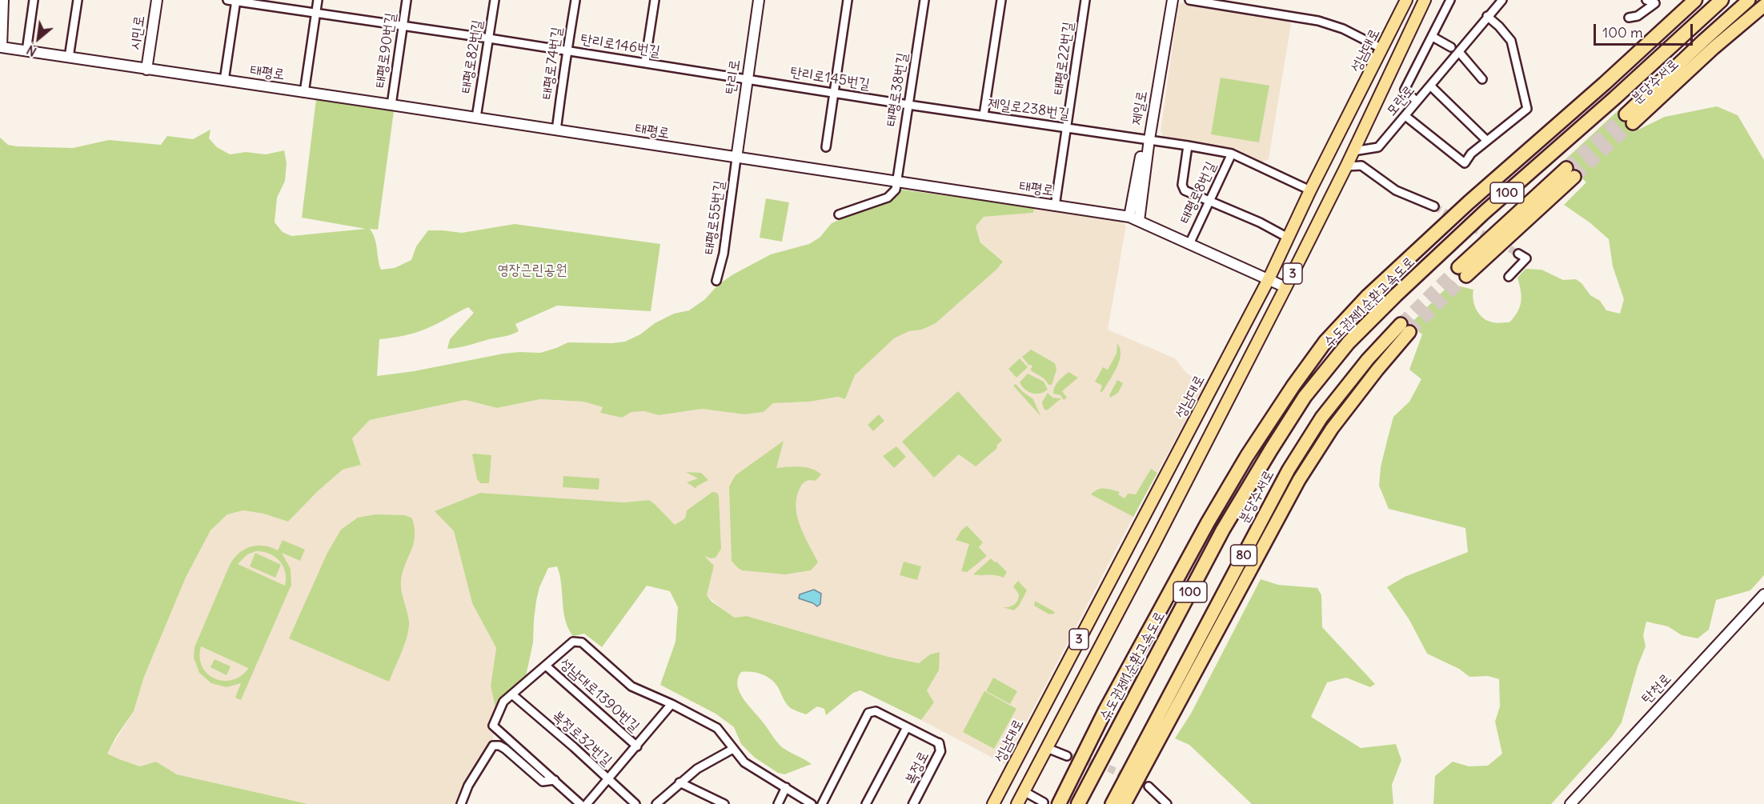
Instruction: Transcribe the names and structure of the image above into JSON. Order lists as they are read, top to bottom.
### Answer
{
  "streets": {
    "highway": [
      "분당수서로",
      "100",
      "수도권제1순환고속도로",
      "80"
    ],
    "main road": [
      "시민로",
      "성남대로",
      "태평로",
      "탄리로",
      "제일로",
      "3",
      "탄천로"
    ],
    "street": [
      "탄리로146번길",
      "태평로90번길",
      "태평로82번길",
      "태평로22번길",
      "태평로74번길",
      "탄리로145번길",
      "태평로38번길",
      "모란로",
      "제일로238번길",
      "태평로8번길",
      "태평로55번길",
      "성남대로1390번길",
      "복정로32번길",
      "복정로"
    ]
  },
  "crossings": [
    ["시민로", "태평로"],
    ["탄리로146번길", "태평로90번길"],
    ["탄리로146번길", "태평로82번길"],
    ["탄리로146번길", "태평로74번길"],
    ["탄리로146번길", "탄리로"],
    ["탄리로146번길", "탄리로145번길"],
    ["태평로90번길", "태평로"],
    ["성남대로", "태평로"],
    ["성남대로", "제일로238번길"],
    ["태평로82번길", "태평로"],
    ["태평로22번길", "태평로"],
    ["태평로22번길", "제일로238번길"],
    ["태평로74번길", "태평로"],
    ["태평로", "탄리로"],
    ["태평로", "태평로38번길"],
    ["태평로", "제일로"],
    ["태평로", "태평로8번길"],
    ["태평로", "태평로55번길"],
    ["태평로", "3"],
    ["탄리로", "탄리로145번길"],
    ["탄리로", "태평로55번길"],
    ["탄리로145번길", "태평로38번길"],
    ["탄리로145번길", "제일로238번길"],
    ["태평로38번길", "제일로238번길"],
    ["모란로", "3"],
    ["제일로", "제일로238번길"],
    ["제일로238번길", "태평로8번길"],
    ["성남대로1390번길", "복정로32번길"]
  ],
  "parks": ["영장근린공원"],
  "scale_bar": "100 m",
  "north": "bottom left"
}
